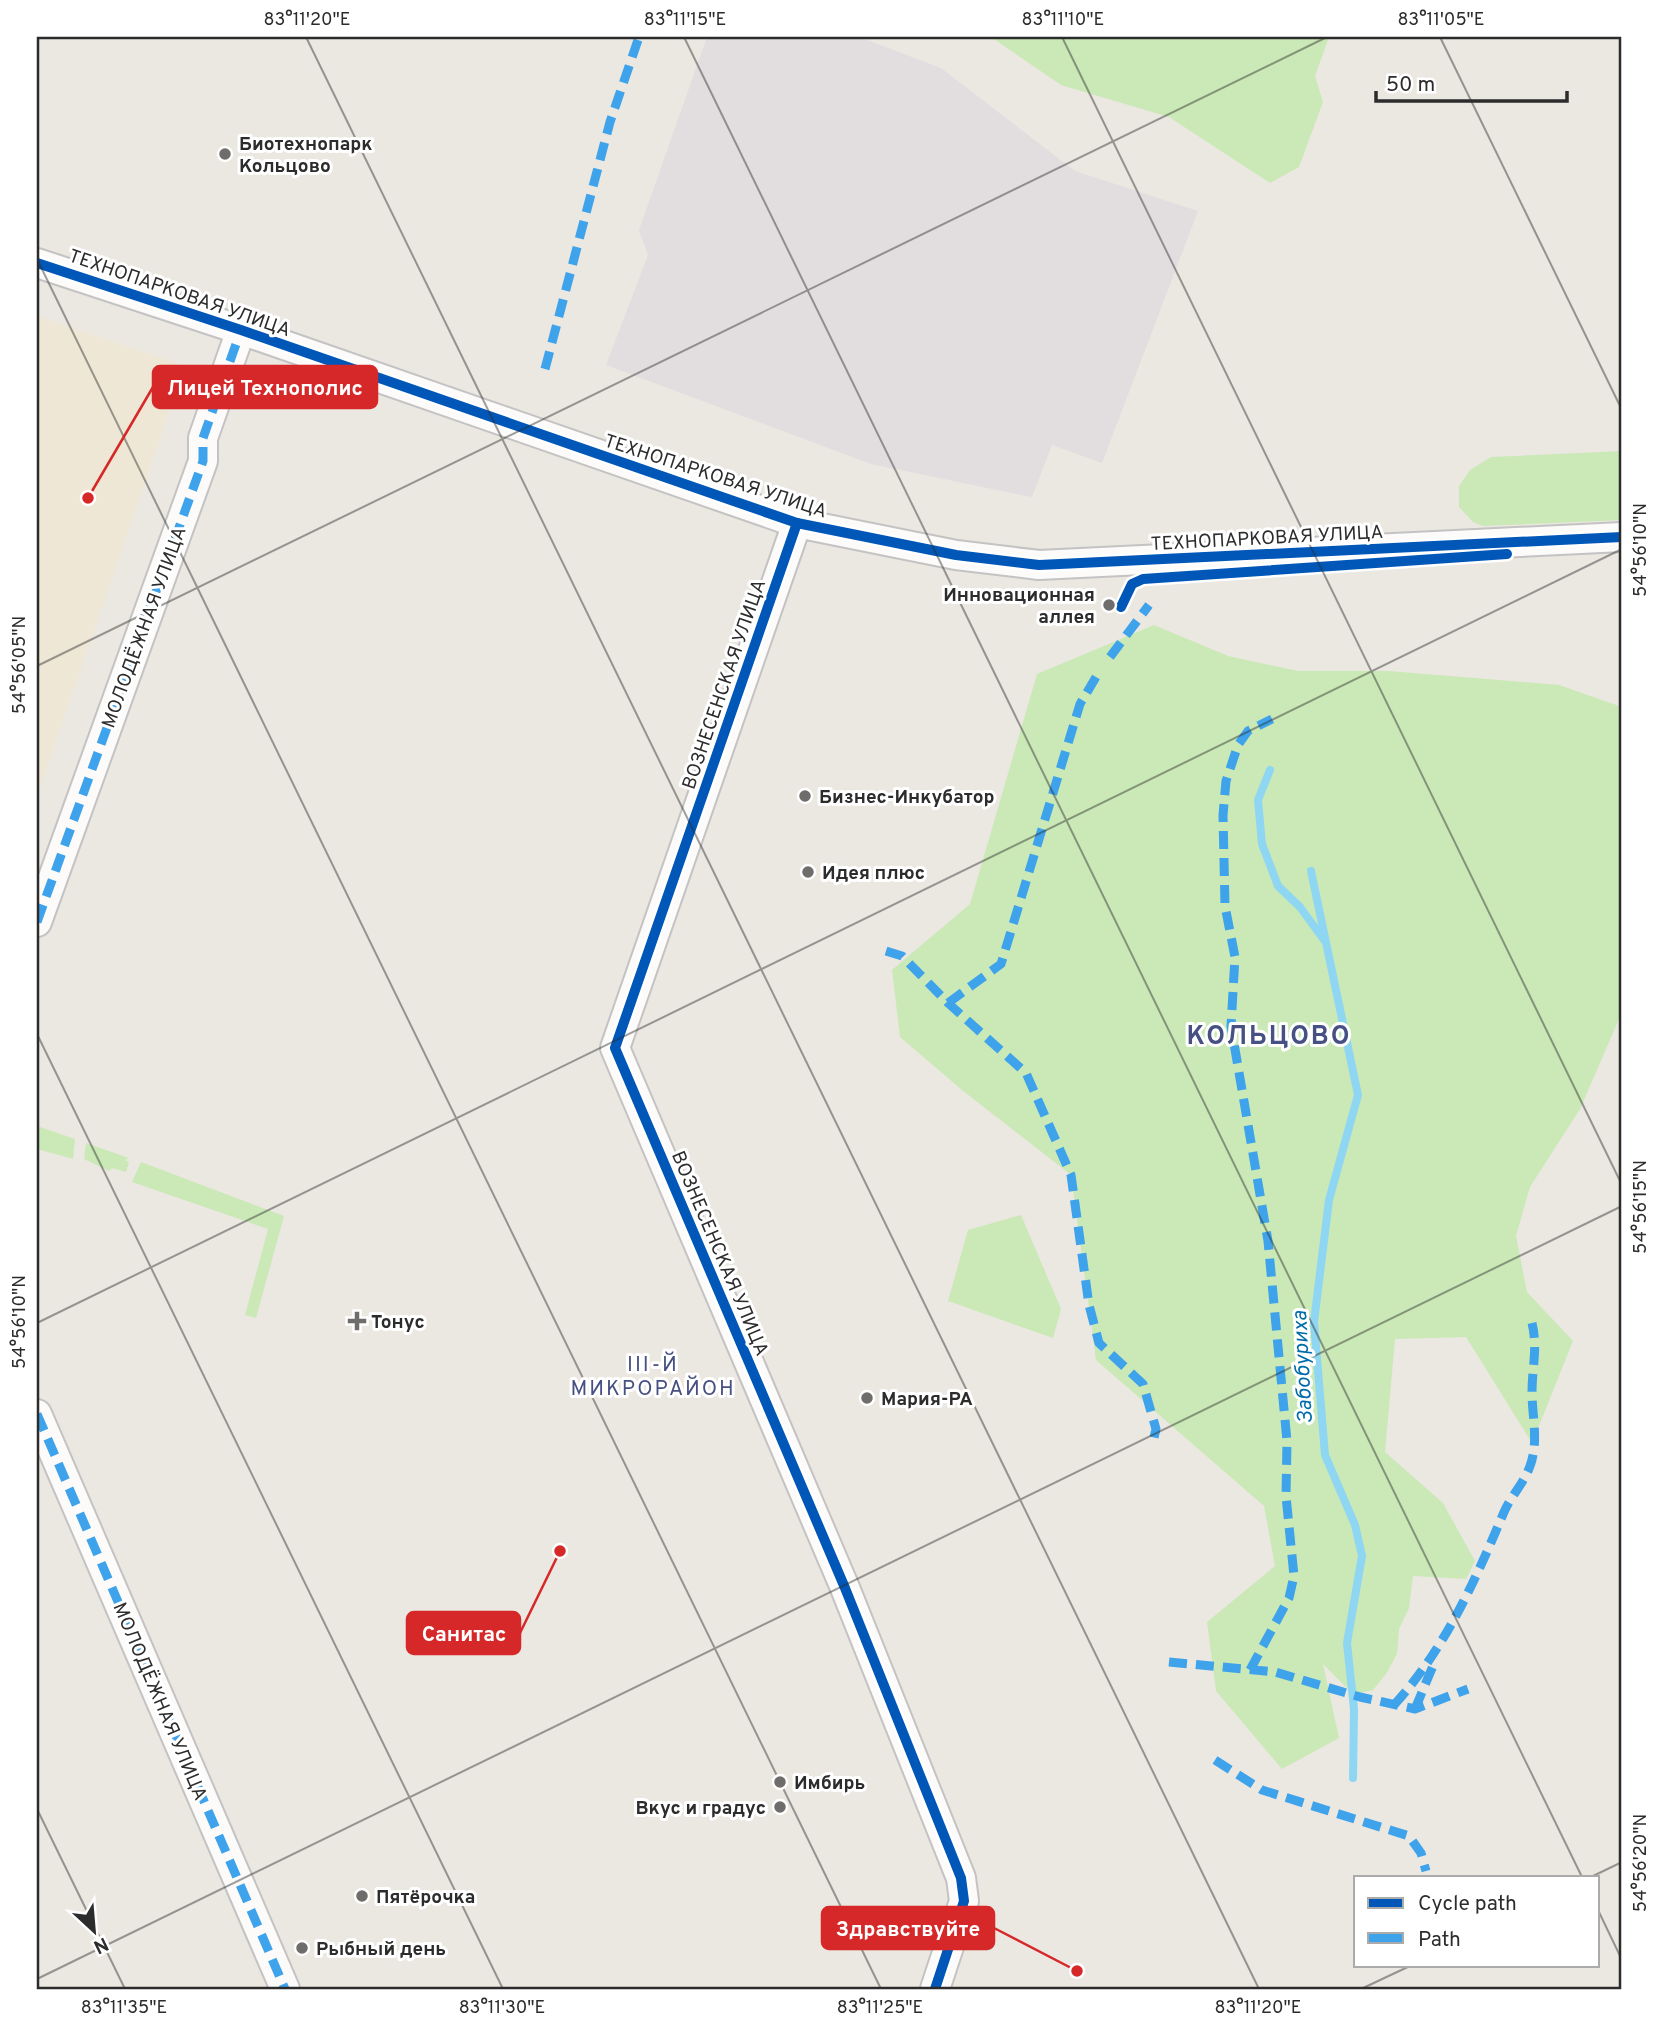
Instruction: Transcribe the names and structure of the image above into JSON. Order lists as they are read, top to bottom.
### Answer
{
  "streets": {
    "street": ["ТЕХНОПАРКОВАЯ УЛИЦА", "МОЛОДЁЖНАЯ УЛИЦА", "ВОЗНЕСЕНСКАЯ УЛИЦА"]
  },
  "crossings": [
    ["ТЕХНОПАРКОВАЯ УЛИЦА", "МОЛОДЁЖНАЯ УЛИЦА"],
    ["ТЕХНОПАРКОВАЯ УЛИЦА", "ВОЗНЕСЕНСКАЯ УЛИЦА"]
  ],
  "districts": ["КОЛЬЦОВО", "III-Й МИКРОРАЙОН"],
  "water": ["Забобуриха"],
  "places": {
    "other": [
      "Биотехнопарк Кольцово",
      "Лицей Технополис",
      "Инновационная аллея",
      "Бизнес-Инкубатор",
      "Идея плюс",
      "Мария-РА",
      "Санитас",
      "Имбирь",
      "Вкус и градус",
      "Пятёрочка",
      "Рыбный день",
      "Здравствуйте"
    ],
    "health": ["Тонус"]
  },
  "legend": ["Cycle path", "Path"],
  "scale_bar": "50 m",
  "north": "bottom right",
  "coordinates": [
    "83°11'20\"E",
    "83°11'15\"E",
    "83°11'10\"E",
    "83°11'05\"E",
    "54°56'10\"N",
    "54°56'05\"N",
    "54°56'15\"N",
    "54°56'20\"N",
    "83°11'35\"E",
    "83°11'30\"E",
    "83°11'25\"E"
  ]
}
